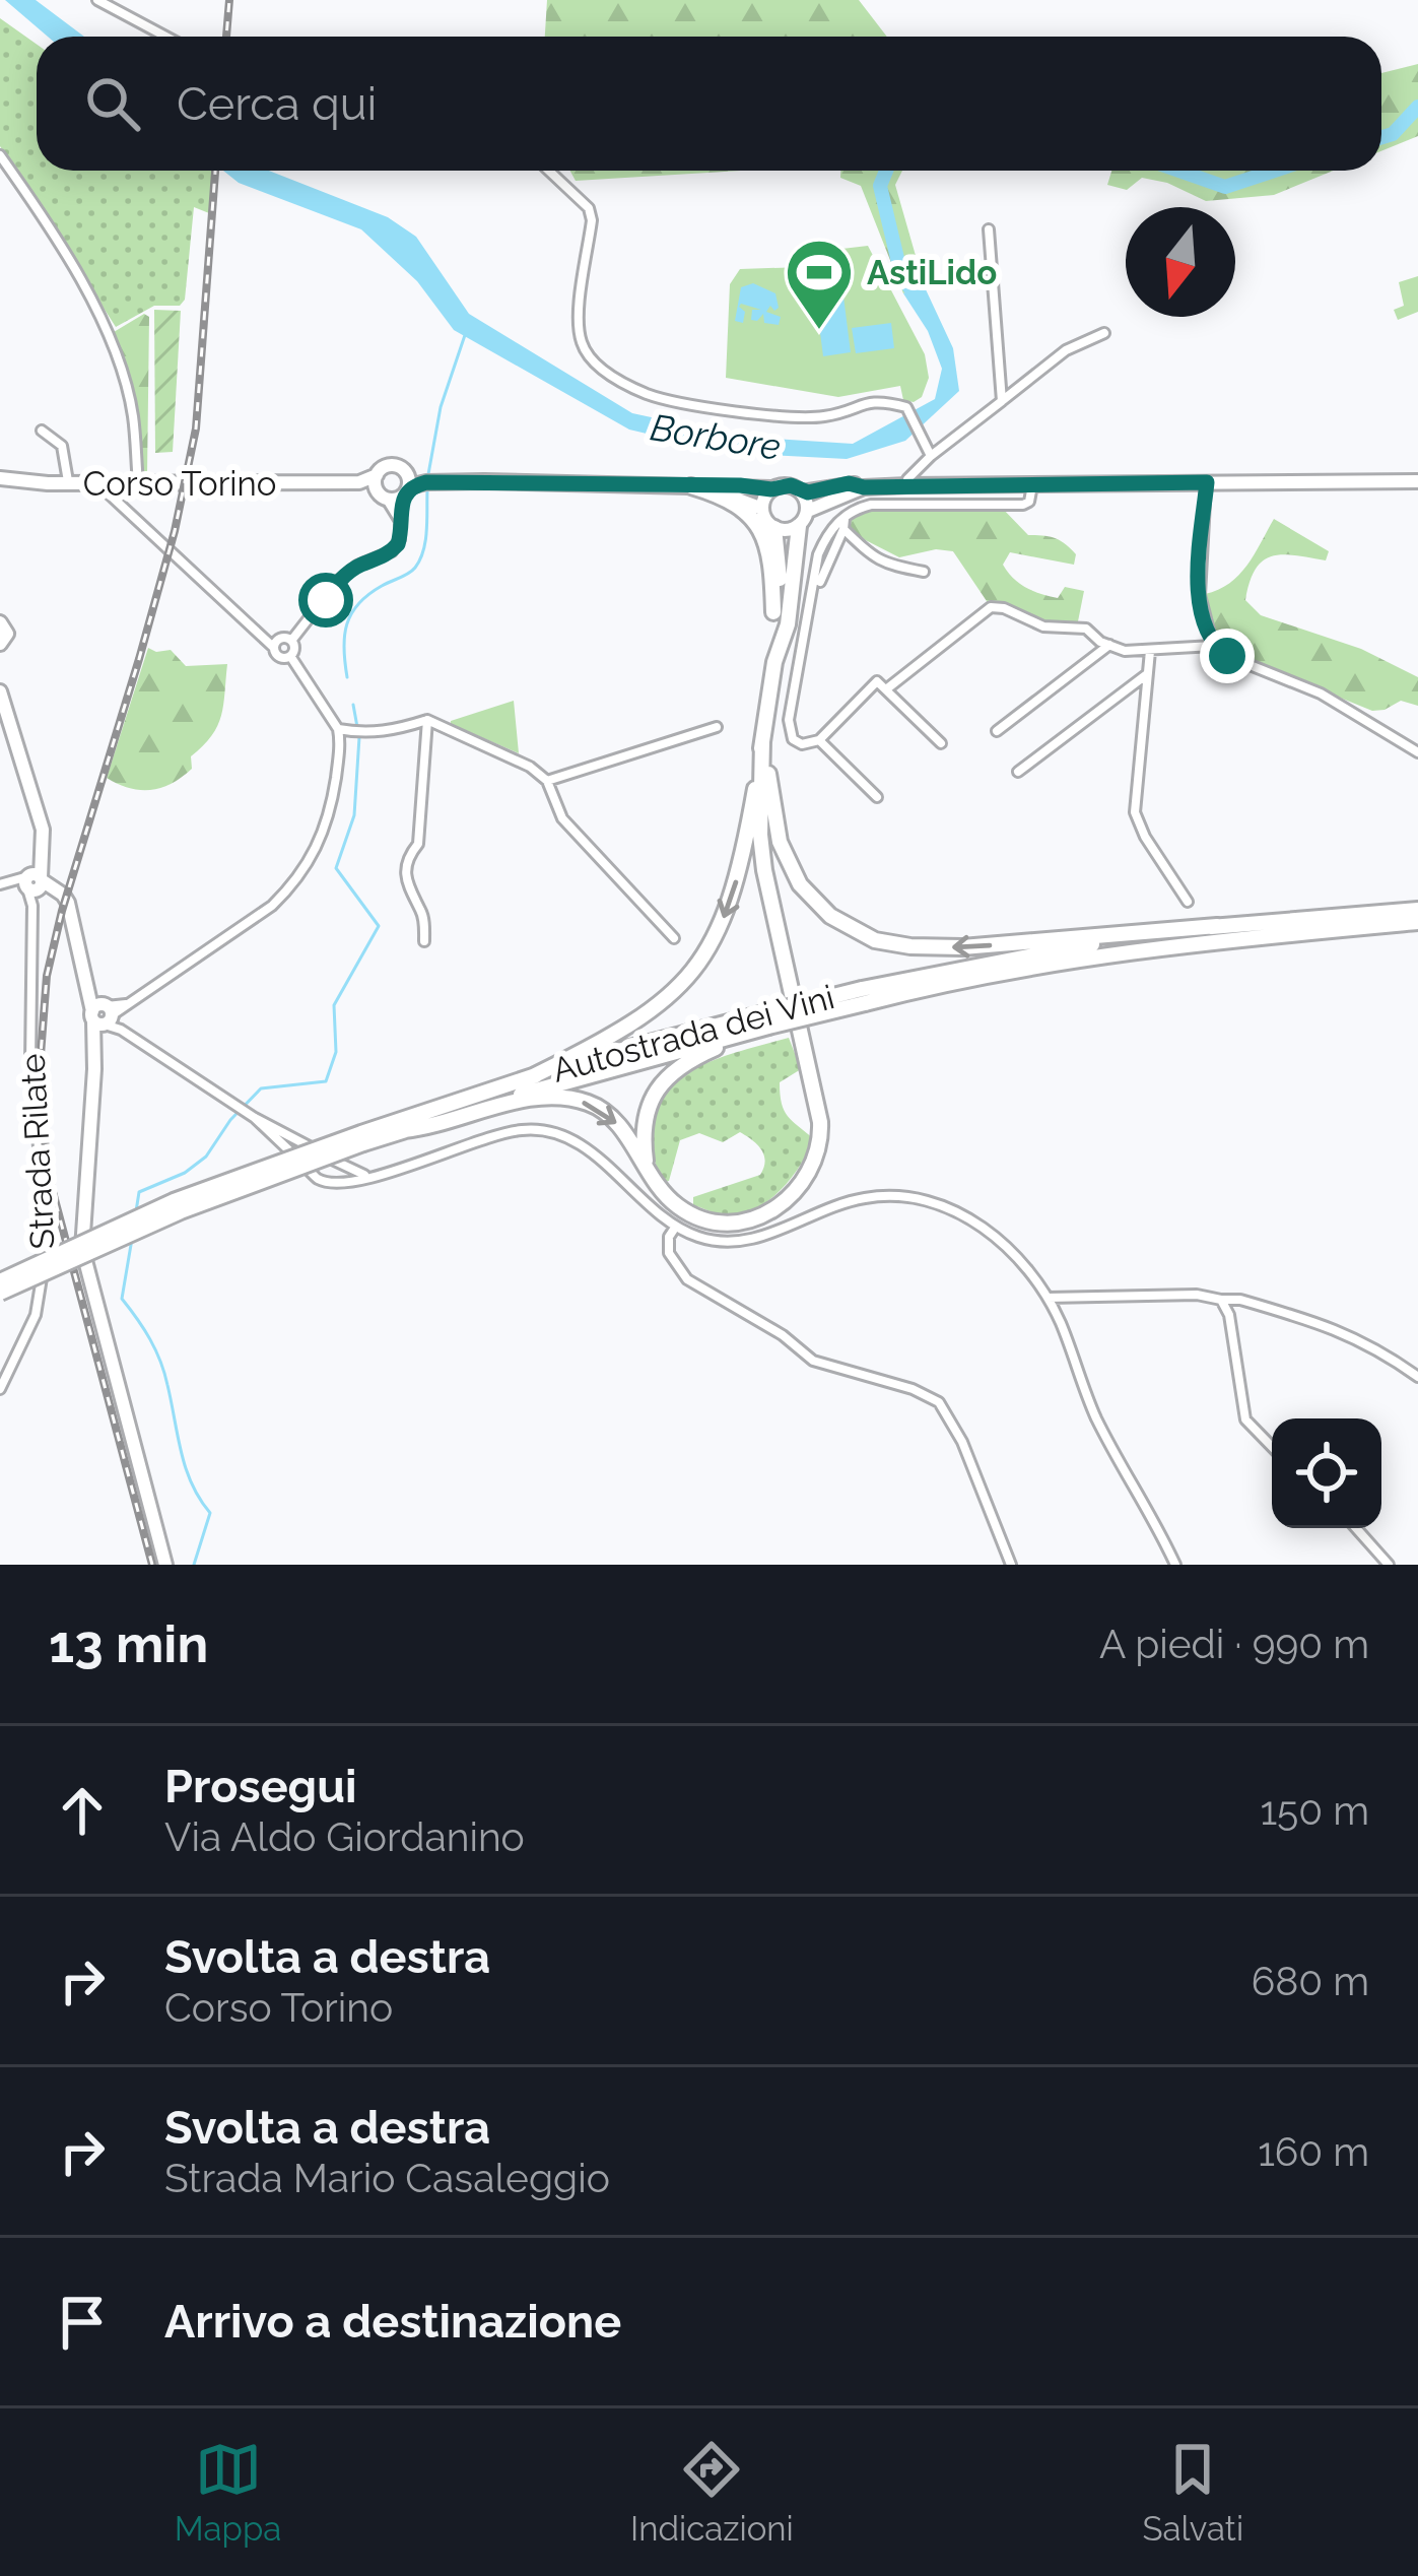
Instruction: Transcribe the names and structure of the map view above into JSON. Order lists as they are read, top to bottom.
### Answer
{
  "streets": {
    "highway": ["Autostrada dei Vini"],
    "main road": ["Corso Torino"],
    "street": ["Strada Rilate"]
  },
  "water": ["Borbore"],
  "places": {
    "sports": ["AstiLido"]
  },
  "north": "bottom",
  "page": {
    "search": "Cerca qui",
    "heading": ["13 min", "A piedi · 990 m"],
    "list": [
      ["Prosegui", "Via Aldo Giordanino", "150 m"],
      ["Svolta a destra", "Corso Torino", "680 m"],
      ["Svolta a destra", "Strada Mario Casaleggio", "160 m"],
      "Arrivo a destinazione"
    ],
    "nav": ["Mappa", "Indicazioni", "Salvati"]
  }
}
